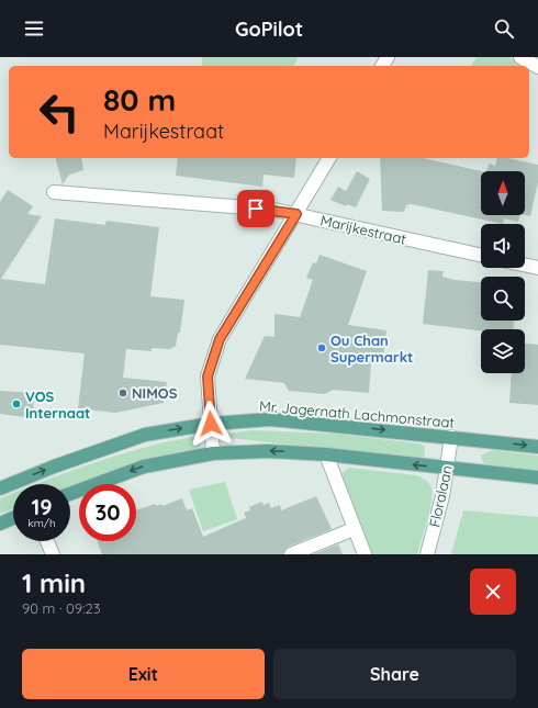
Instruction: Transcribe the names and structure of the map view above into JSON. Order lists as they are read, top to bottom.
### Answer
{
  "streets": {
    "main road": ["Mr. Jagernath Lachmonstraat"],
    "street": ["Marijkestraat", "Floralaan"]
  },
  "crossings": [
    ["Mr. Jagernath Lachmonstraat", "Floralaan"]
  ],
  "places": ["Ou Chan Supermarkt", "NIMOS", "VOS Internaat"],
  "north": "top",
  "page": {
    "header": "GoPilot",
    "turn": ["80 m", "Marijkestraat"],
    "speed": "19 km/h",
    "limit": "30",
    "heading": ["1 min", "90 m · 09:23"],
    "buttons": ["Exit", "Share"]
  }
}
